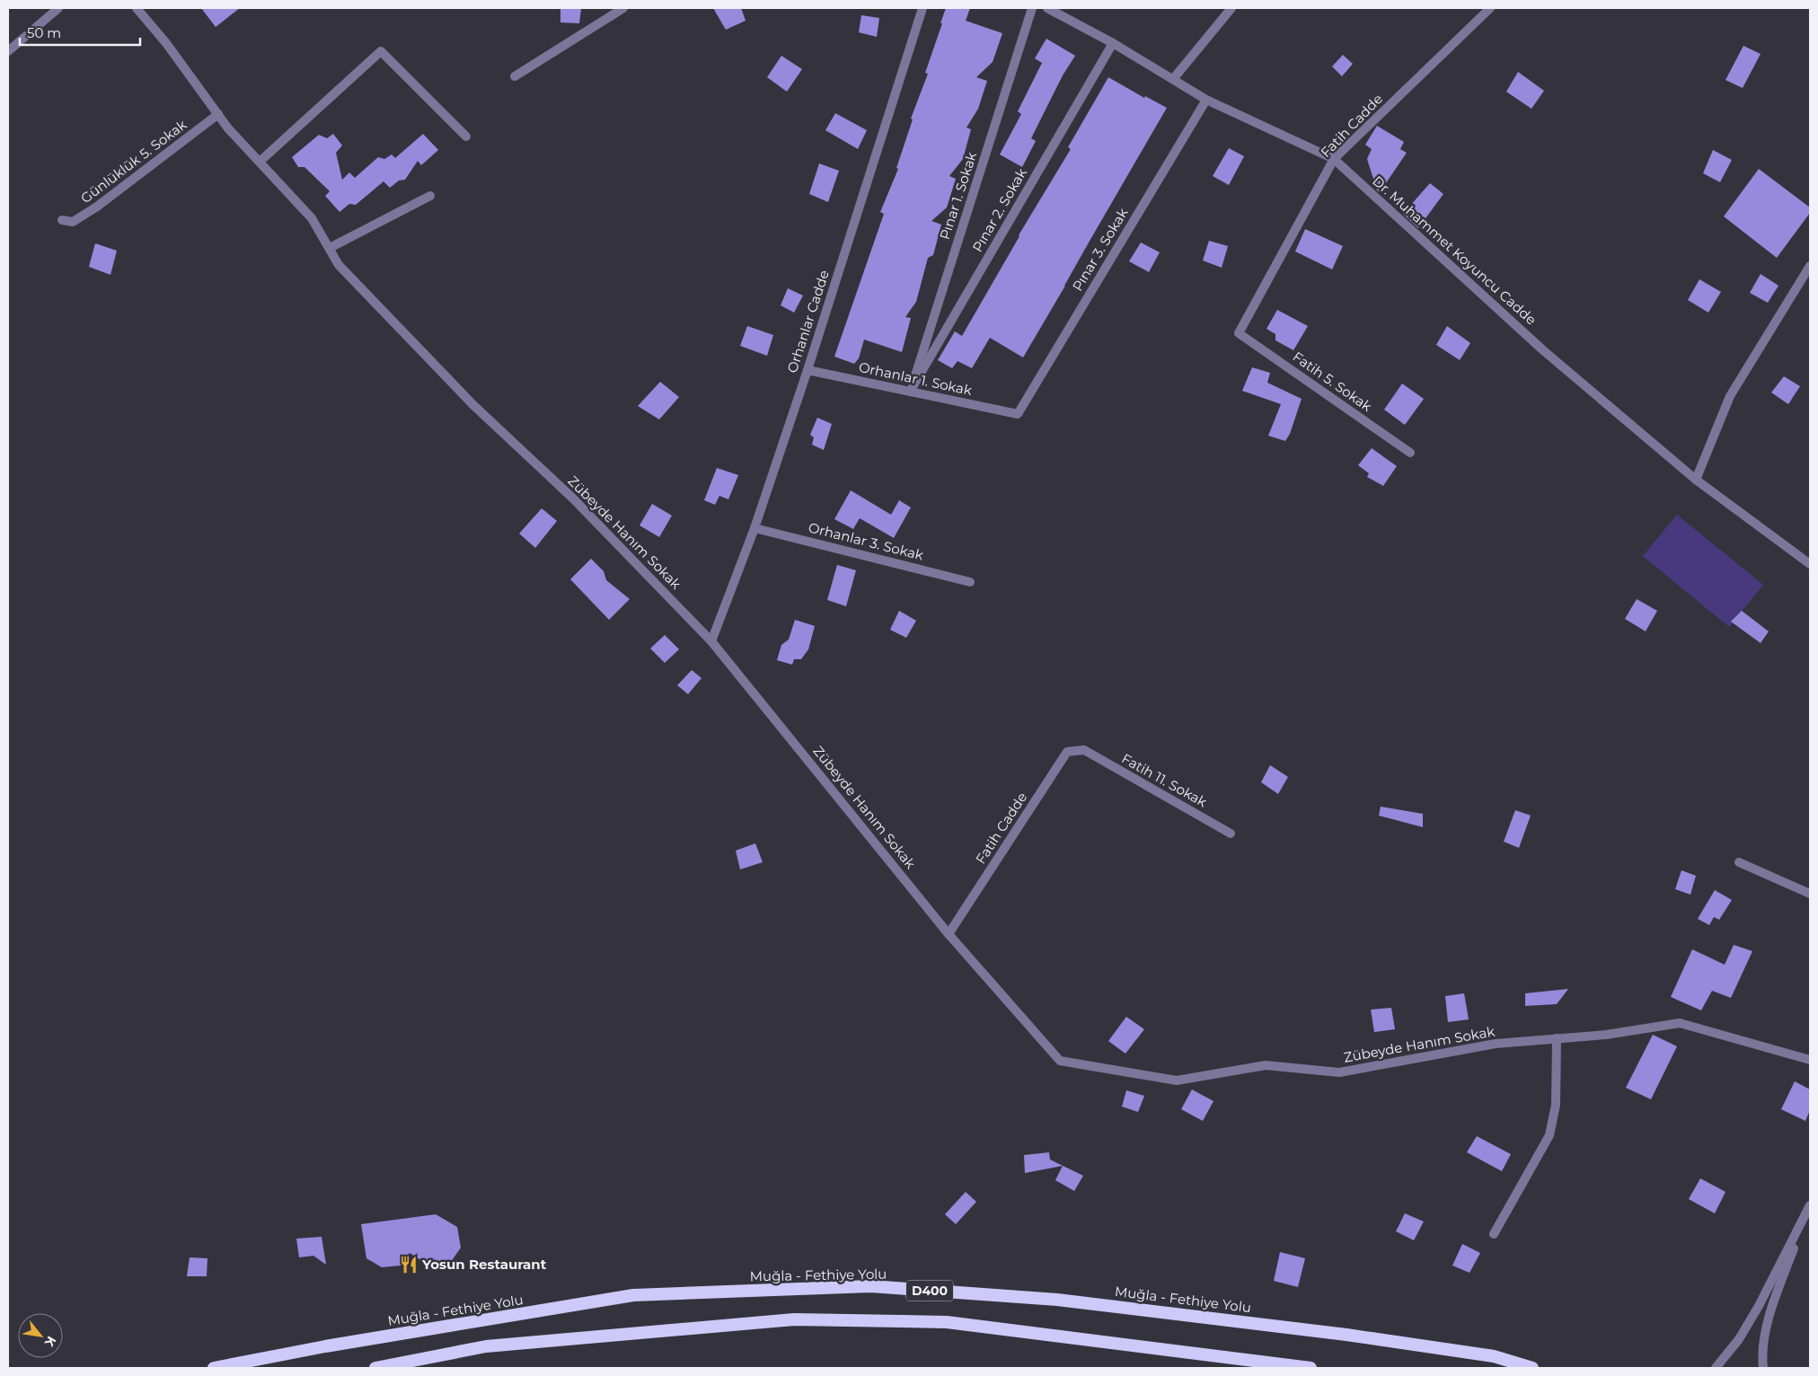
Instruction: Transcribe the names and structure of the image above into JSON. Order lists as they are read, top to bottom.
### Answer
{
  "streets": {
    "highway": ["Muğla - Fethiye Yolu", "D400"],
    "street": [
      "Fatih Cadde",
      "Günlüklük 5. Sokak",
      "Pınar 1. Sokak",
      "Pınar 2. Sokak",
      "Pınar 3. Sokak",
      "Dr. Muhammet Koyuncu Cadde",
      "Orhanlar Cadde",
      "Orhanlar 1. Sokak",
      "Fatih 5. Sokak",
      "Zübeyde Hanım Sokak",
      "Orhanlar 3. Sokak",
      "Fatih 11. Sokak"
    ]
  },
  "crossings": [
    ["Fatih Cadde", "Dr. Muhammet Koyuncu Cadde"],
    ["Fatih Cadde", "Fatih 5. Sokak"],
    ["Fatih Cadde", "Zübeyde Hanım Sokak"],
    ["Fatih Cadde", "Fatih 11. Sokak"],
    ["Günlüklük 5. Sokak", "Zübeyde Hanım Sokak"],
    ["Pınar 1. Sokak", "Pınar 2. Sokak"],
    ["Pınar 1. Sokak", "Orhanlar 1. Sokak"],
    ["Pınar 2. Sokak", "Dr. Muhammet Koyuncu Cadde"],
    ["Pınar 2. Sokak", "Orhanlar 1. Sokak"],
    ["Pınar 3. Sokak", "Dr. Muhammet Koyuncu Cadde"],
    ["Pınar 3. Sokak", "Orhanlar 1. Sokak"],
    ["Orhanlar Cadde", "Orhanlar 1. Sokak"],
    ["Orhanlar Cadde", "Zübeyde Hanım Sokak"],
    ["Orhanlar Cadde", "Orhanlar 3. Sokak"]
  ],
  "places": {
    "restaurant": ["Yosun Restaurant"]
  },
  "scale_bar": "50 m",
  "north": "bottom right"
}
